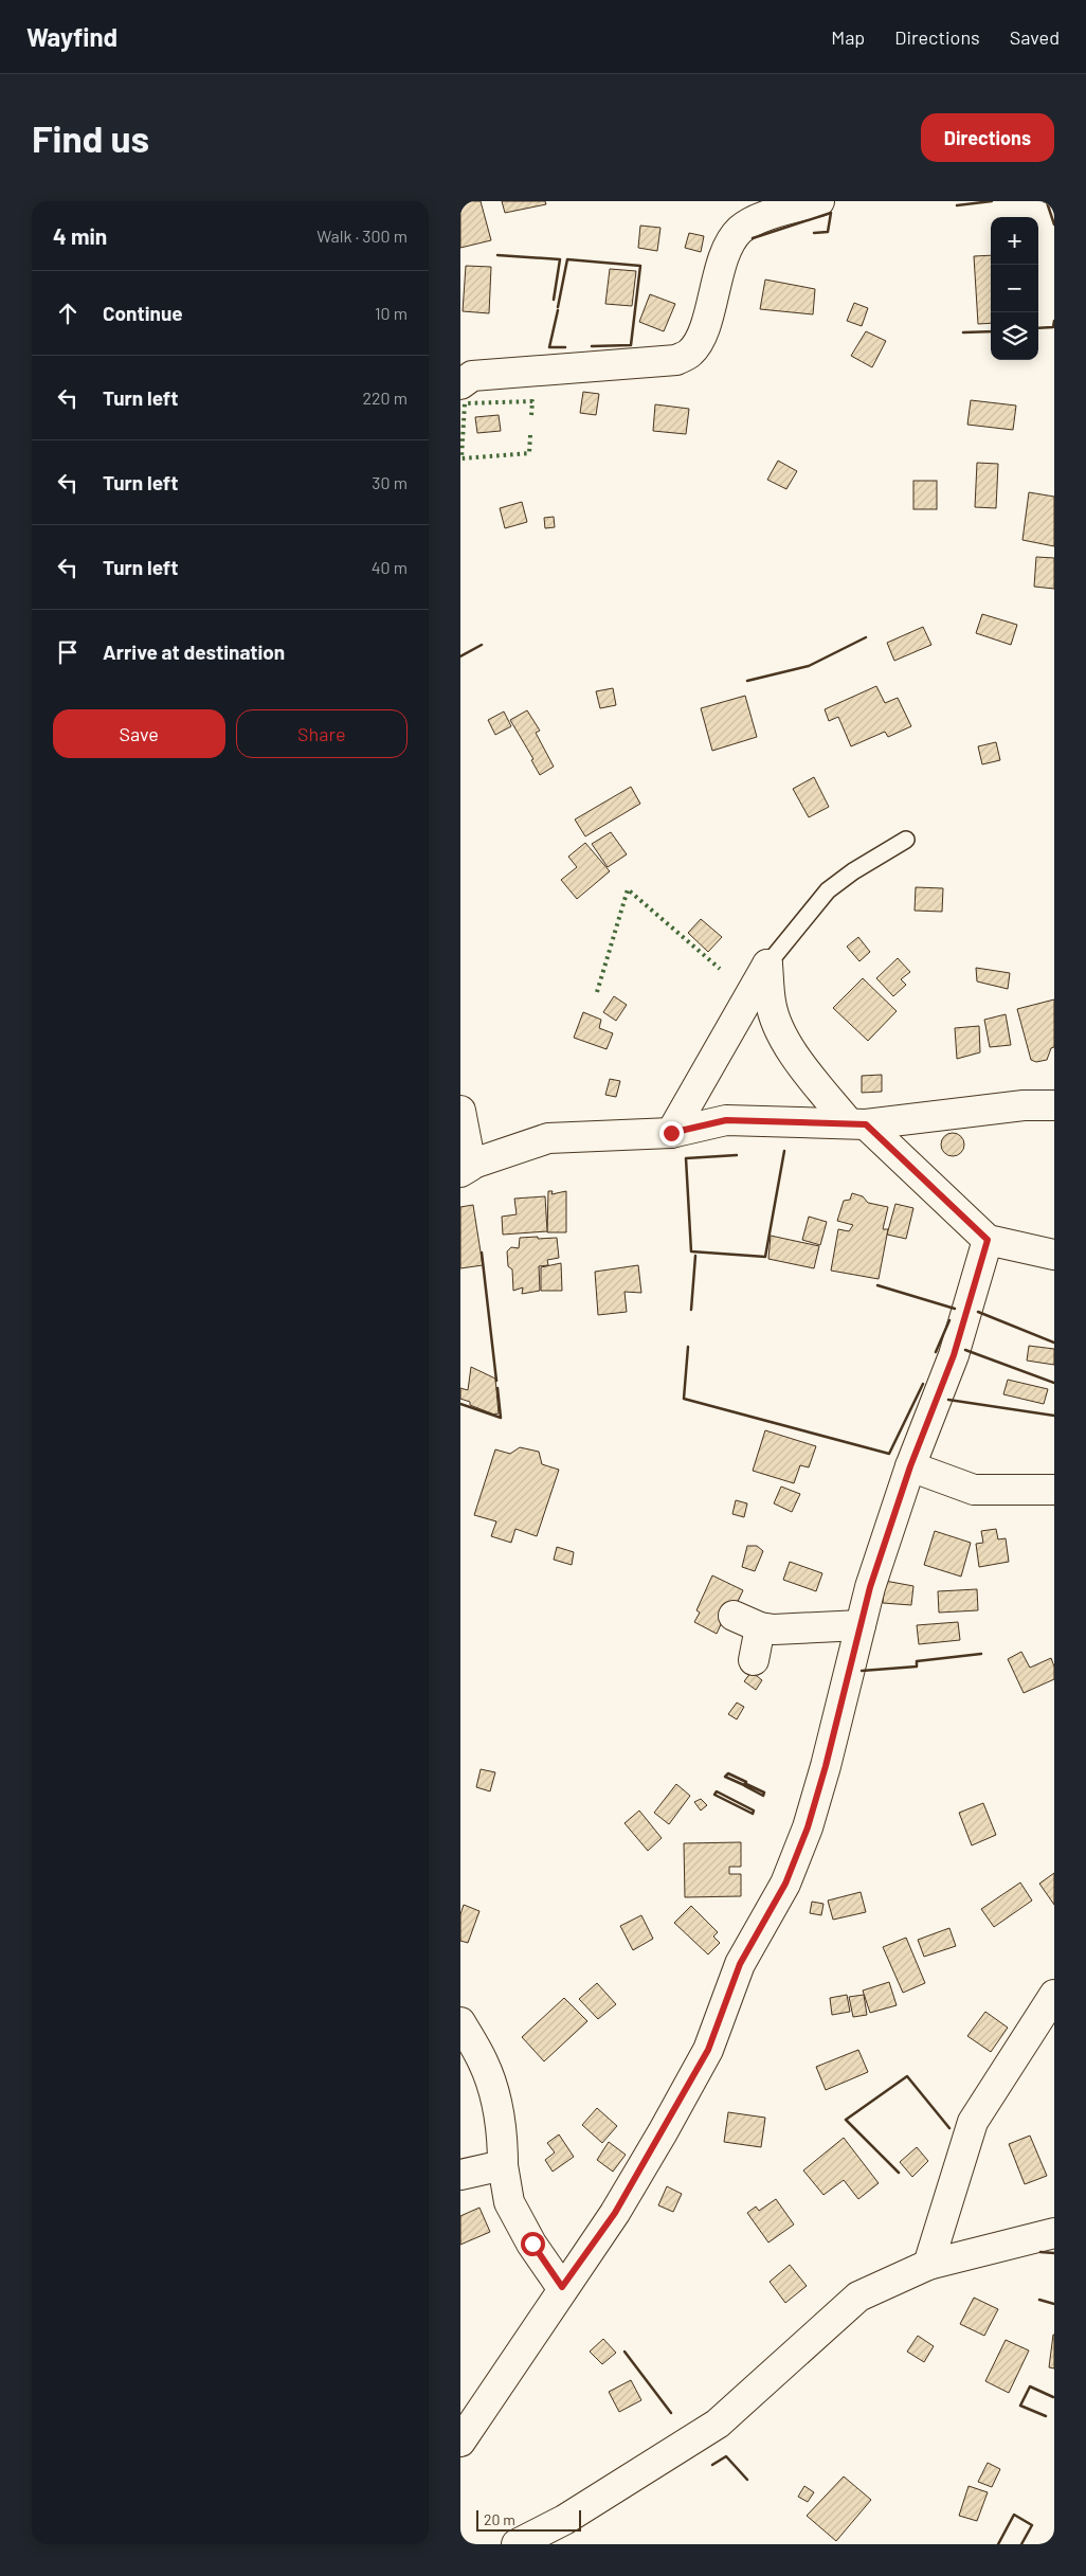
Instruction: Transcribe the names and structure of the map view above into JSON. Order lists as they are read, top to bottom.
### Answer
{
  "scale_bar": "20 m",
  "page": {
    "header": "Wayfind",
    "nav": ["Map", "Directions", "Saved"],
    "buttons": [
      "Directions",
      ["Save", "Share"]
    ],
    "title": "Find us",
    "heading": ["4 min", "Walk · 300 m"],
    "map_buttons": ["+", "−"],
    "list": [
      ["Continue", "10 m"],
      ["Turn left", "220 m"],
      ["Turn left", "30 m"],
      ["Turn left", "40 m"],
      "Arrive at destination"
    ],
    "scale": "20 m"
  }
}
